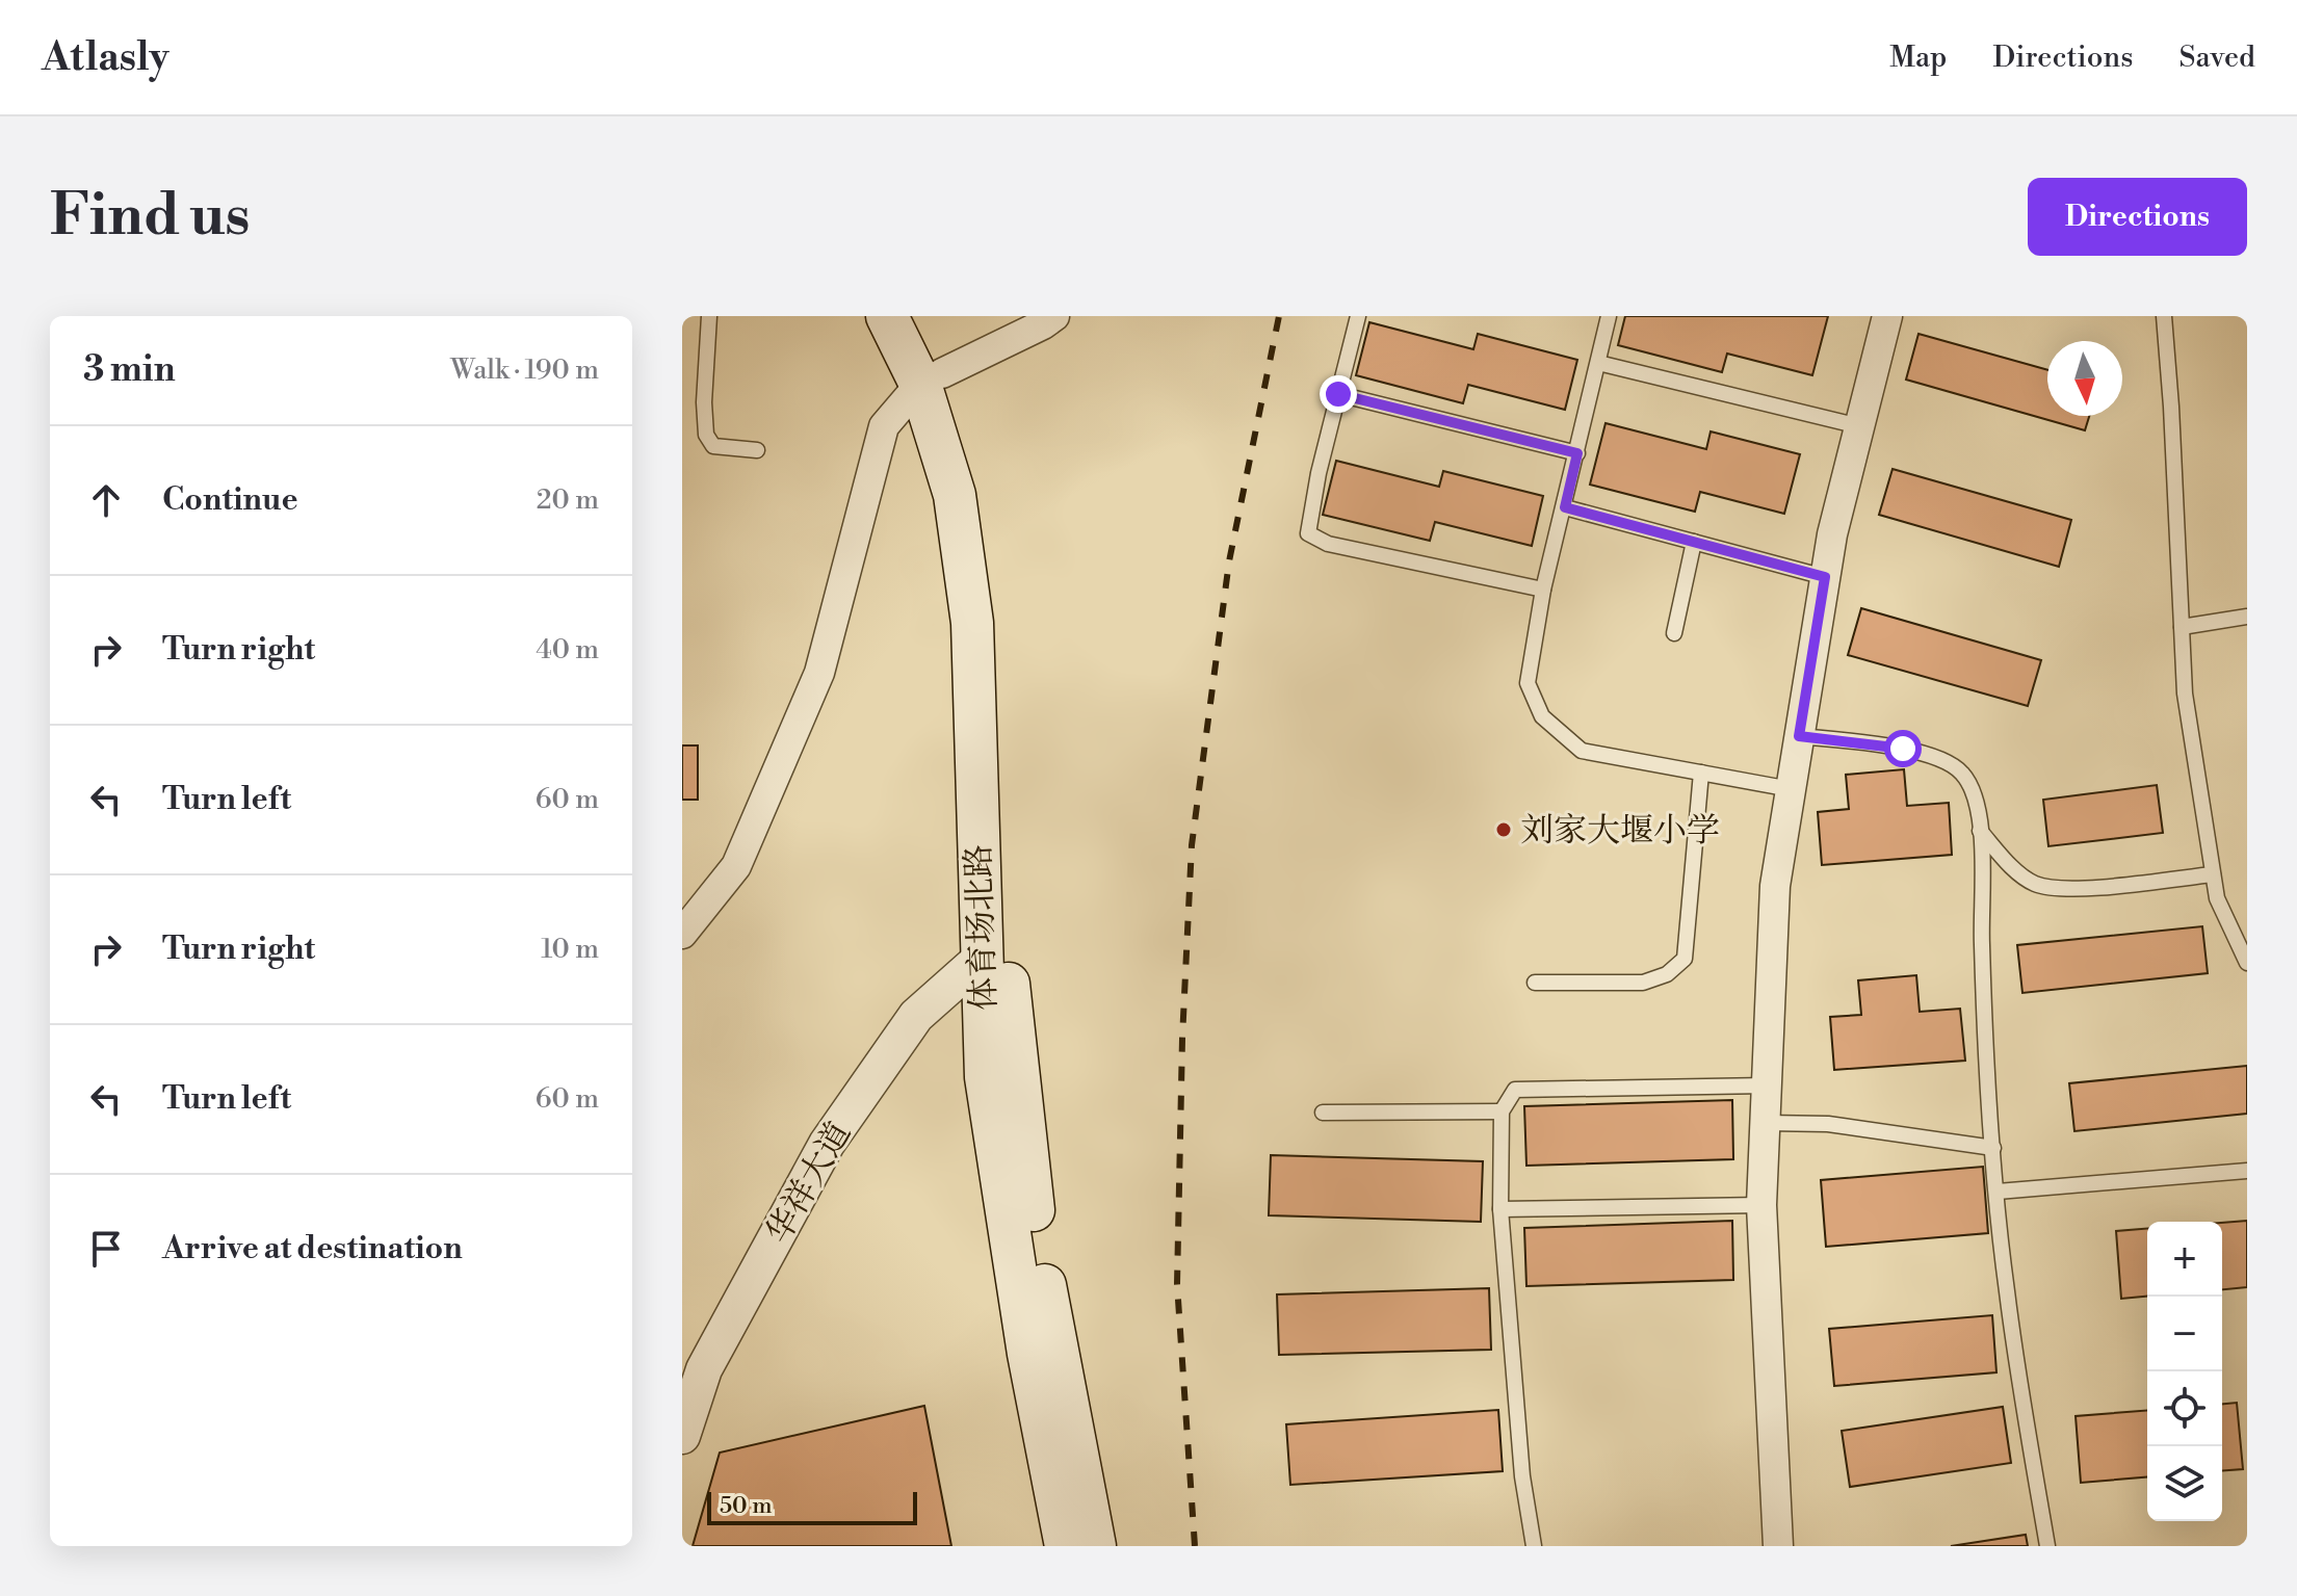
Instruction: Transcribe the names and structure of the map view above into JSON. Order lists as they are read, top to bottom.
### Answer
{
  "streets": {
    "main road": ["体育场北路"],
    "street": ["华祥大道"]
  },
  "crossings": [
    ["体育场北路", "华祥大道"]
  ],
  "places": ["刘家大堰小学"],
  "scale_bar": "50 m",
  "north": "bottom",
  "page": {
    "header": "Atlasly",
    "nav": ["Map", "Directions", "Saved"],
    "buttons": "Directions",
    "title": "Find us",
    "heading": ["3 min", "Walk · 190 m"],
    "list": [
      ["Continue", "20 m"],
      ["Turn right", "40 m"],
      ["Turn left", "60 m"],
      ["Turn right", "10 m"],
      ["Turn left", "60 m"],
      "Arrive at destination"
    ],
    "map_buttons": ["+", "−"],
    "scale": "50 m"
  }
}
